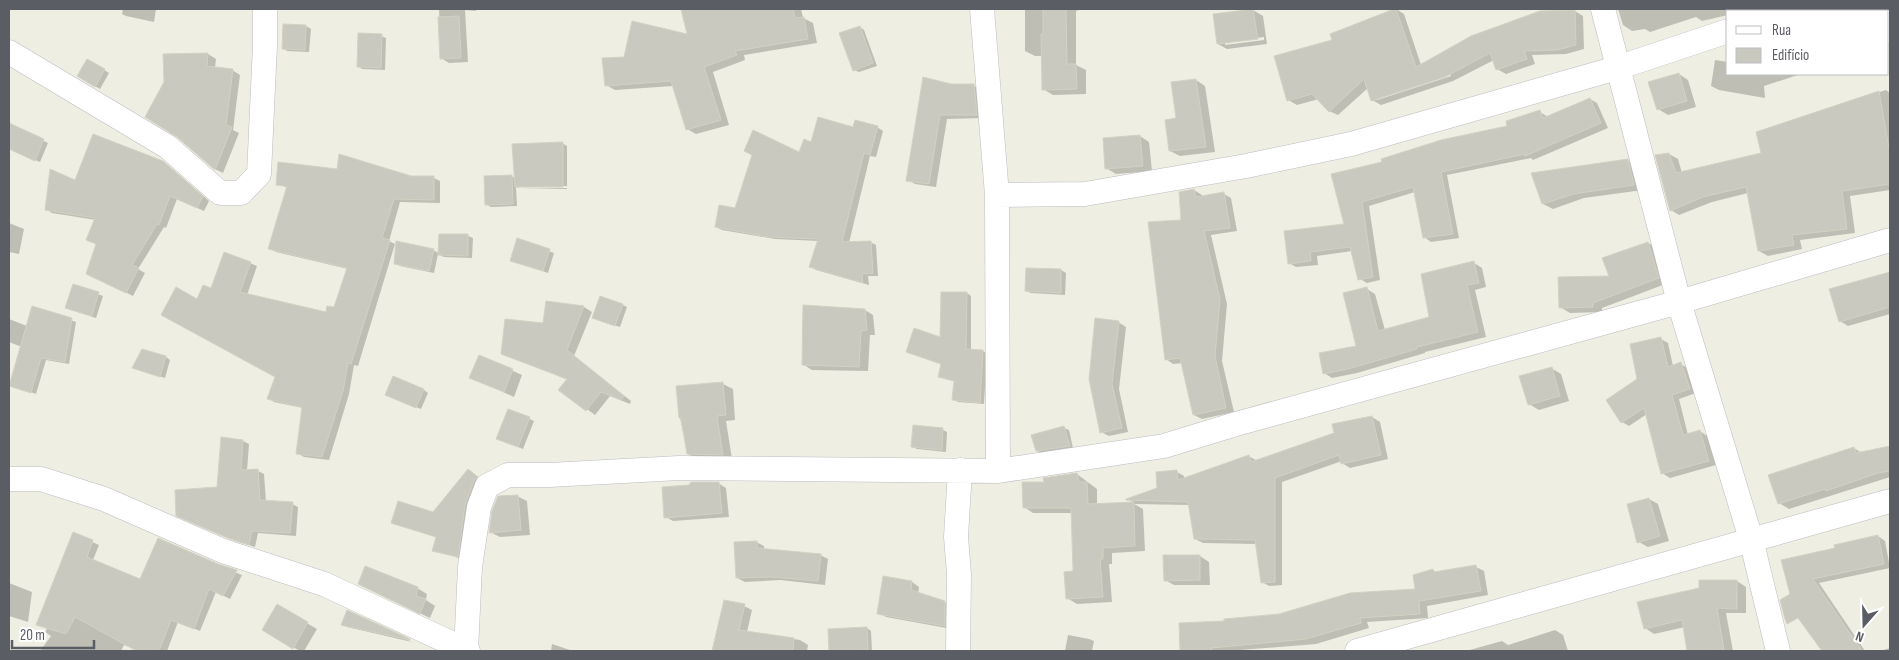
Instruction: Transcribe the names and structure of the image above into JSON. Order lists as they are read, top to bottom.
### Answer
{
  "legend": ["Rua", "Edifício"],
  "scale_bar": "20 m",
  "north": "bottom"
}
